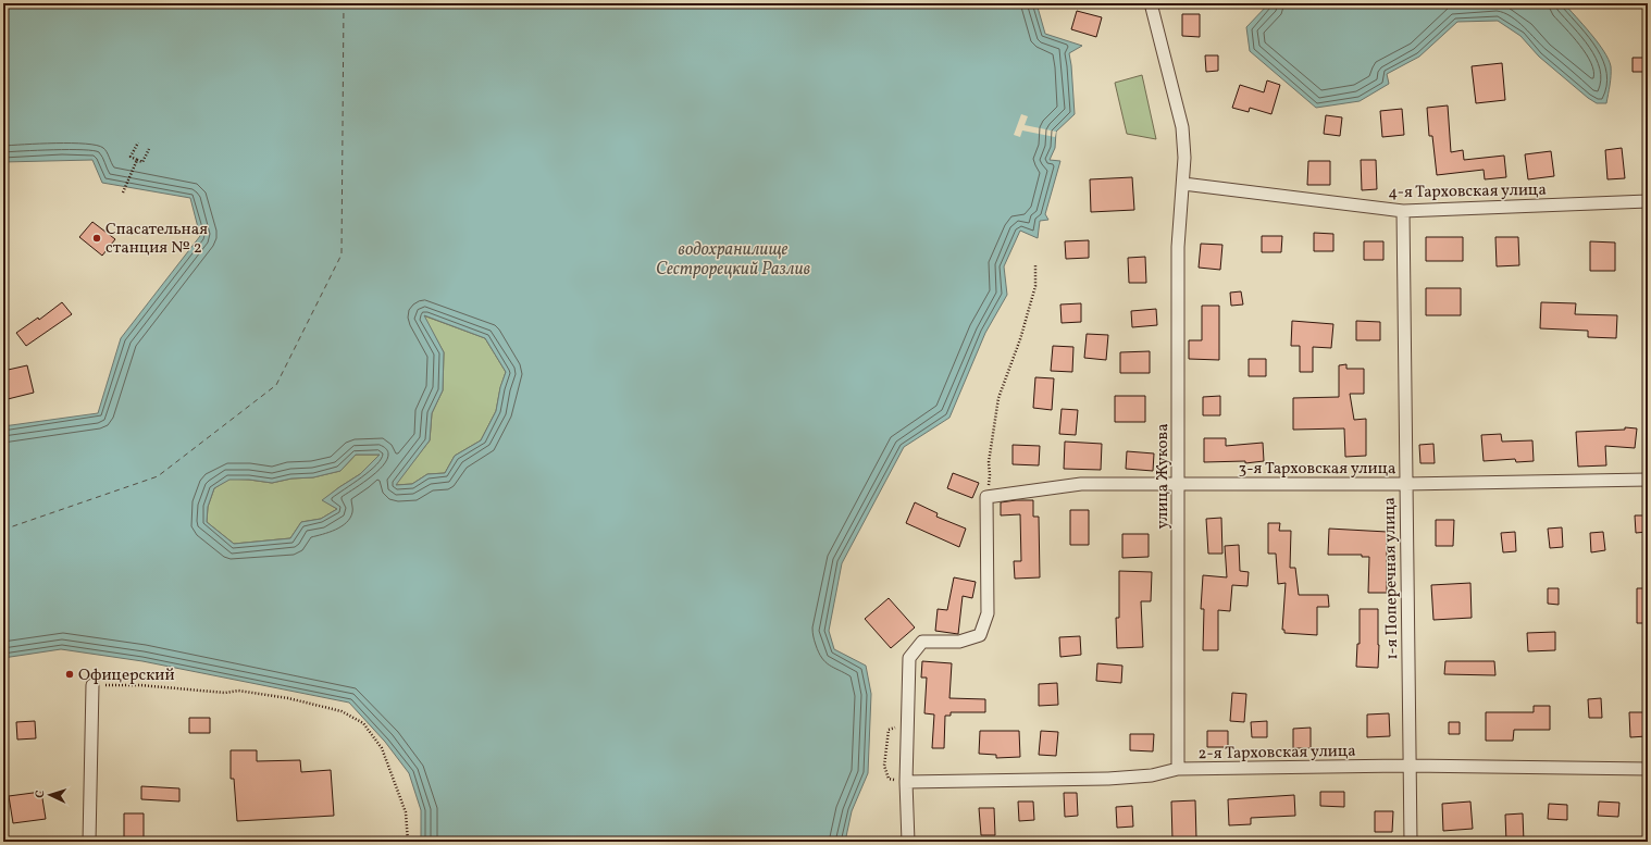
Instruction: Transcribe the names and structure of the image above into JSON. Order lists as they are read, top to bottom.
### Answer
{
  "streets": {
    "street": [
      "4-я Тарховская улица",
      "3-я Тарховская улица",
      "улица Жукова",
      "1-я Поперечная улица",
      "2-я Тарховская улица"
    ]
  },
  "crossings": [
    ["4-я Тарховская улица", "улица Жукова"],
    ["4-я Тарховская улица", "1-я Поперечная улица"],
    ["3-я Тарховская улица", "улица Жукова"],
    ["3-я Тарховская улица", "1-я Поперечная улица"],
    ["улица Жукова", "2-я Тарховская улица"],
    ["1-я Поперечная улица", "2-я Тарховская улица"]
  ],
  "water": ["водохранилище Сестрорецкий Разлив"],
  "places": ["Спасательная станция № 2", "Офицерский"],
  "north": "left"
}
